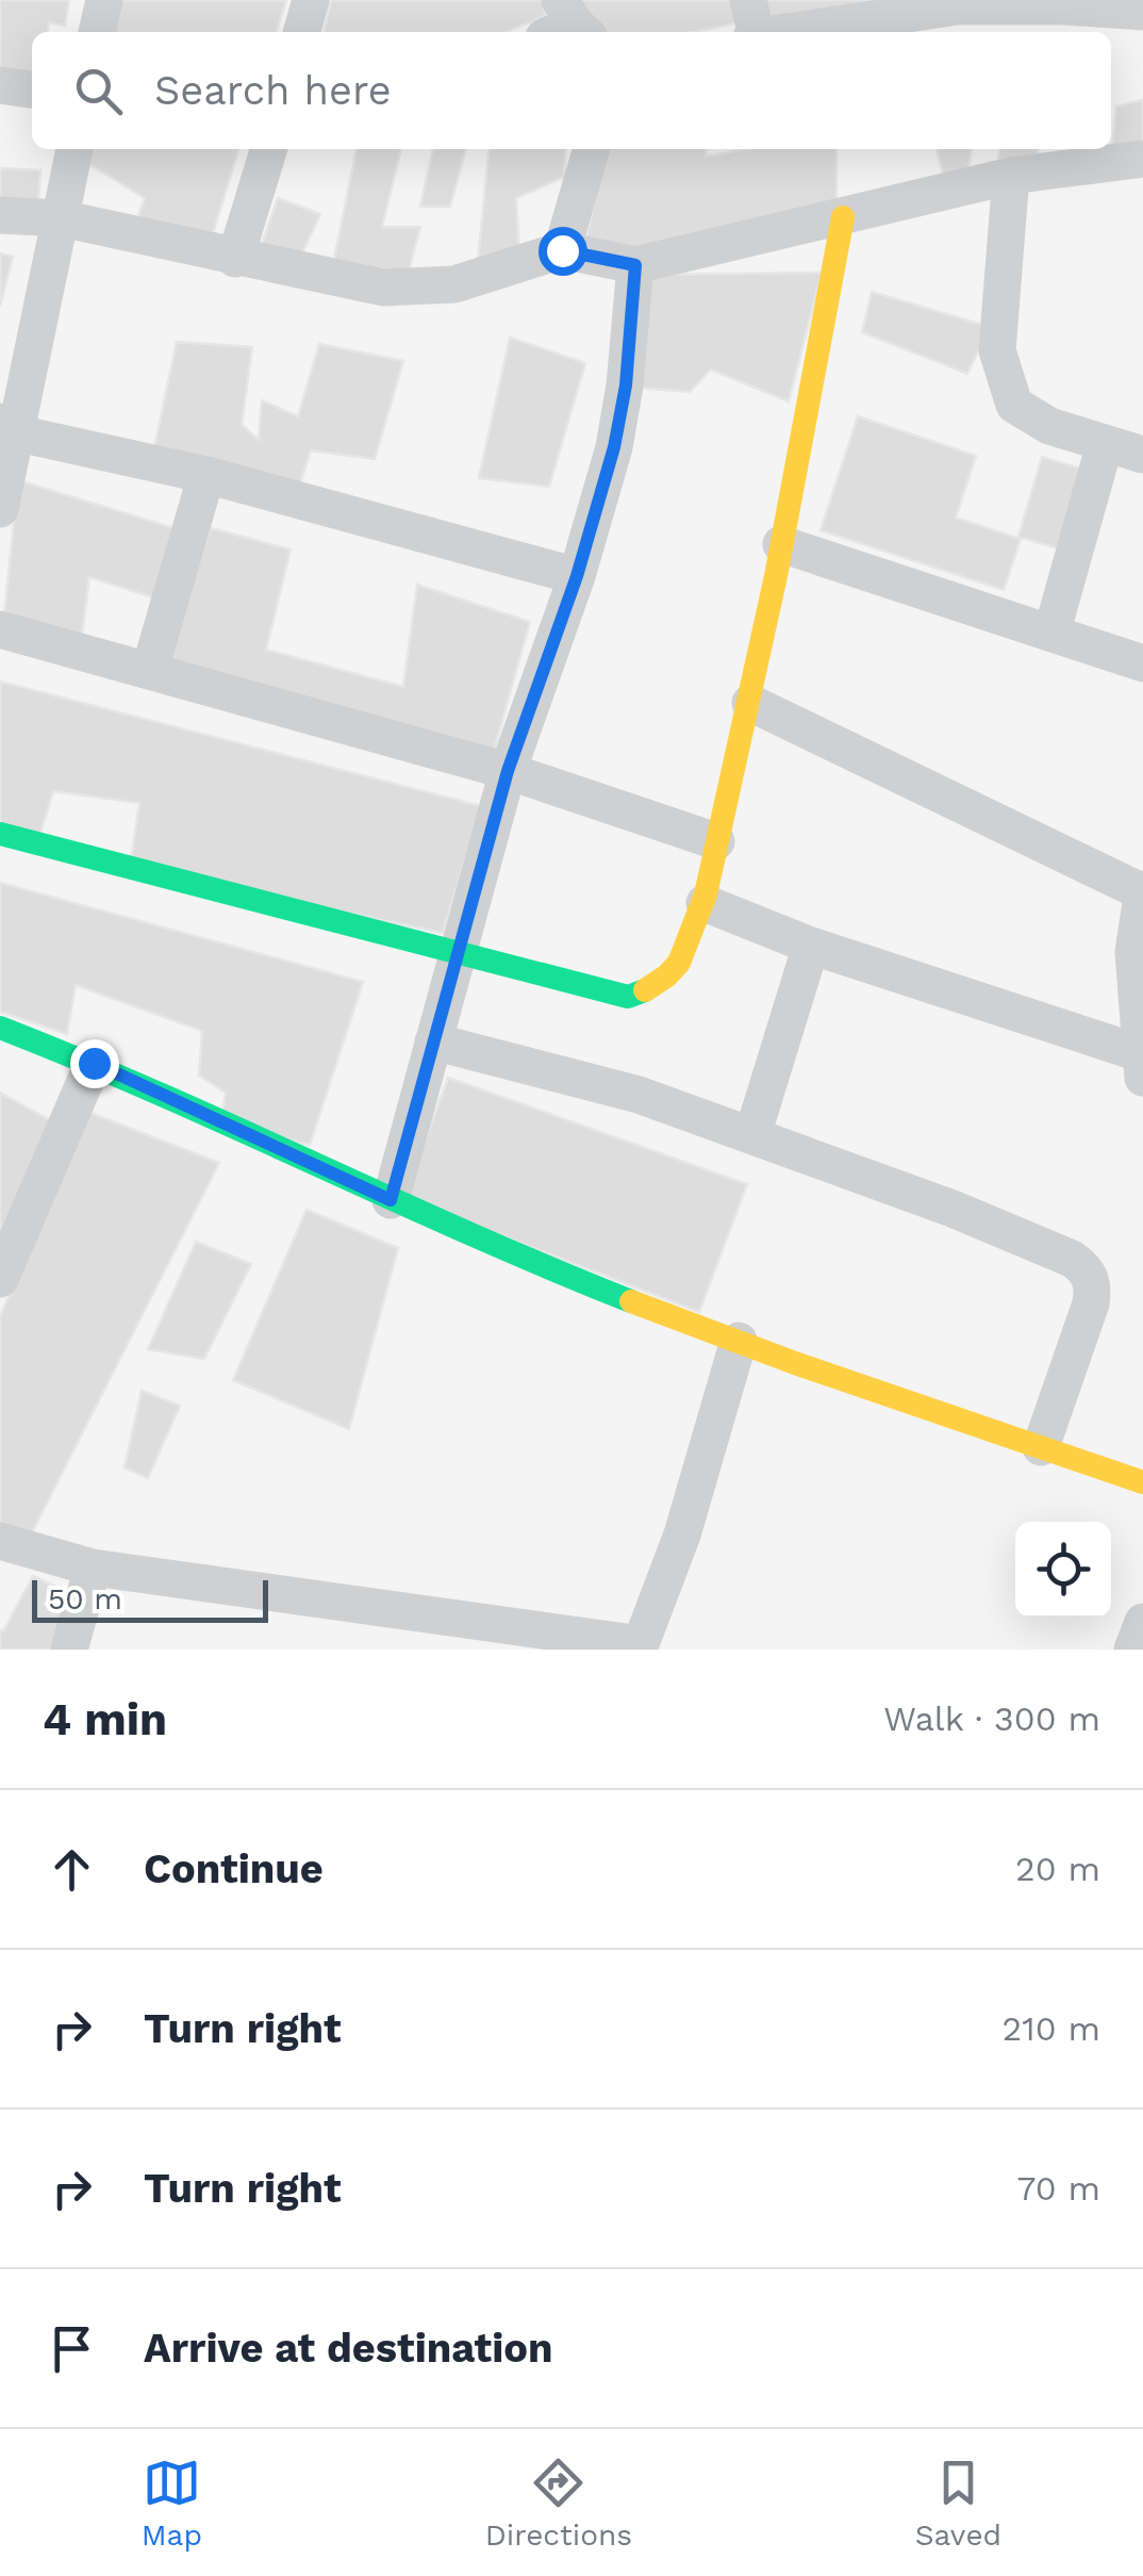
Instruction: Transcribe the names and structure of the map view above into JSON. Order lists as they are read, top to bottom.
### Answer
{
  "scale_bar": "50 m",
  "page": {
    "search": "Search here",
    "scale": "50 m",
    "heading": ["4 min", "Walk · 300 m"],
    "list": [
      ["Continue", "20 m"],
      ["Turn right", "210 m"],
      ["Turn right", "70 m"],
      "Arrive at destination"
    ],
    "nav": ["Map", "Directions", "Saved"]
  }
}
